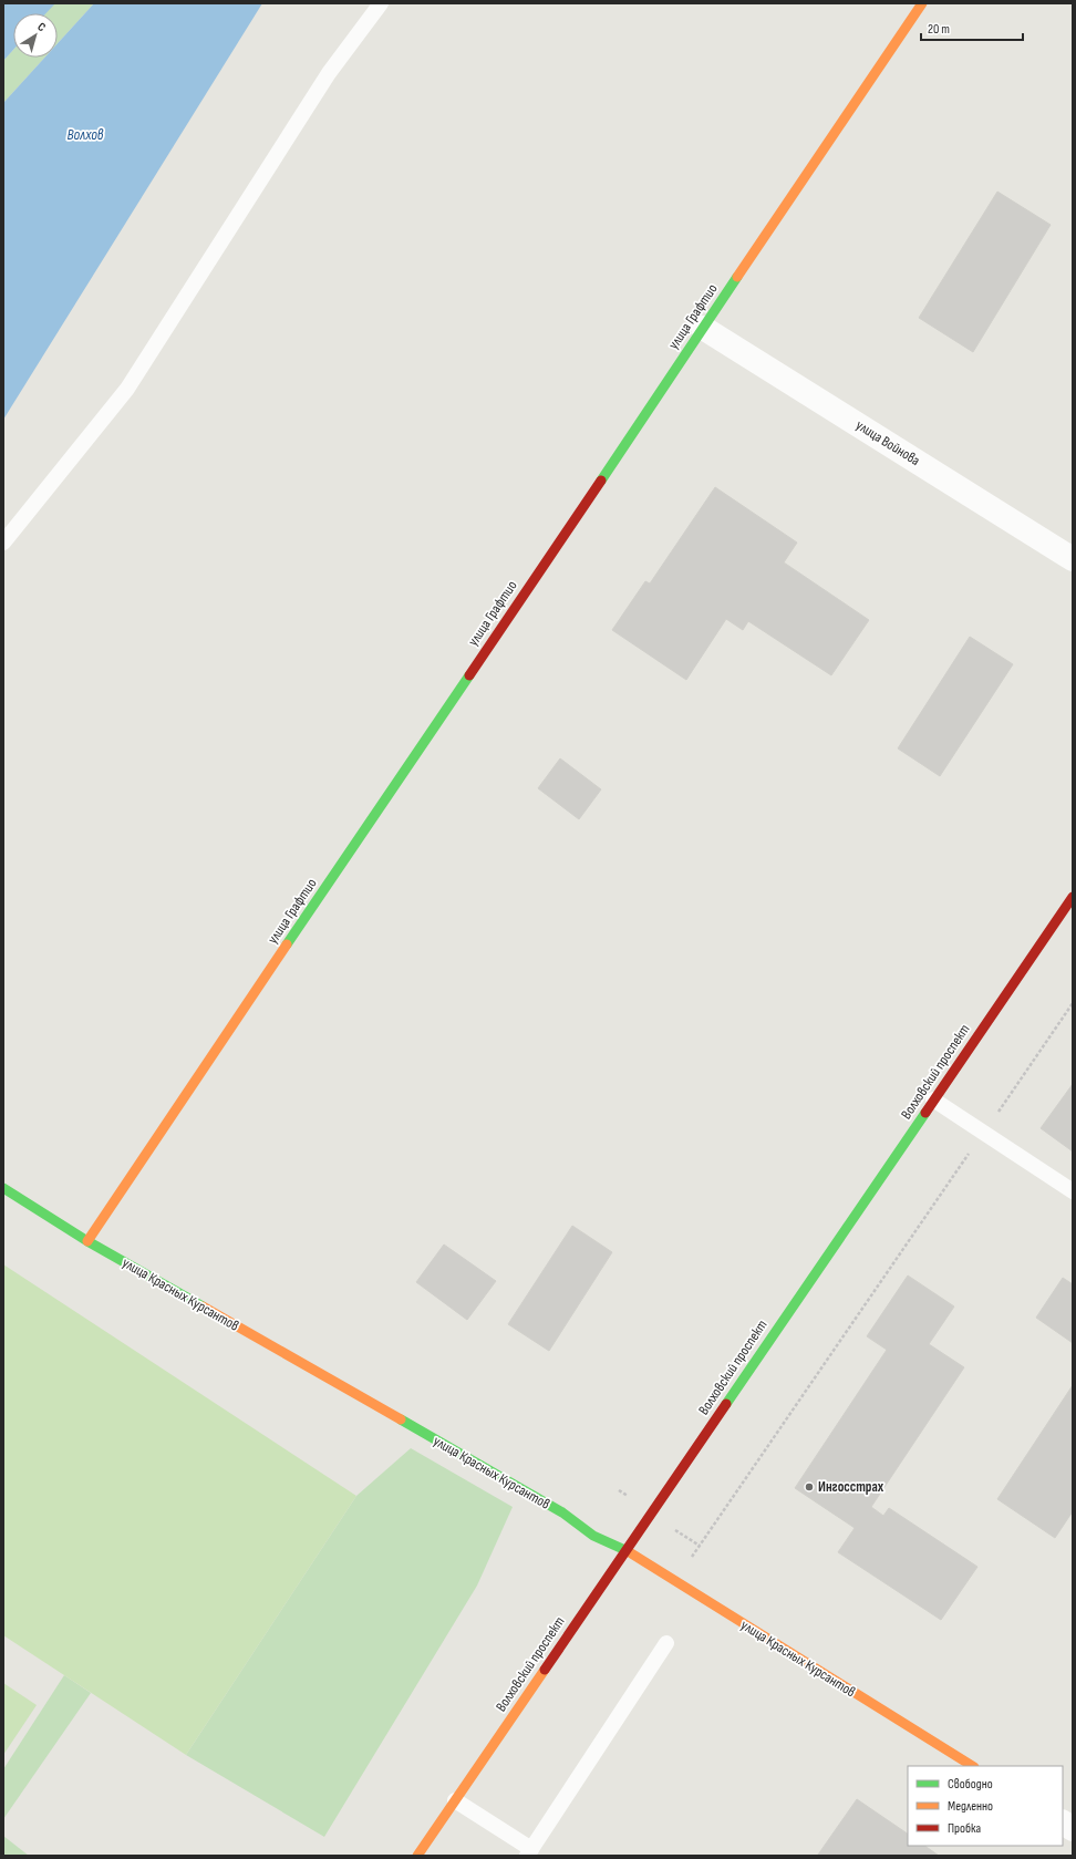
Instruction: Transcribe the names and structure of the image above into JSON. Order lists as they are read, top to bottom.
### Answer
{
  "streets": {
    "street": [
      "улица Графтио",
      "улица Войнова",
      "Волховский проспект",
      "улица Красных Курсантов"
    ]
  },
  "crossings": [
    ["улица Графтио", "улица Войнова"],
    ["улица Графтио", "улица Красных Курсантов"],
    ["Волховский проспект", "улица Красных Курсантов"]
  ],
  "water": ["Волхов"],
  "places": ["Ингосстрах"],
  "legend": ["Свободно", "Медленно", "Пробка"],
  "scale_bar": "20 m",
  "north": "top right"
}
